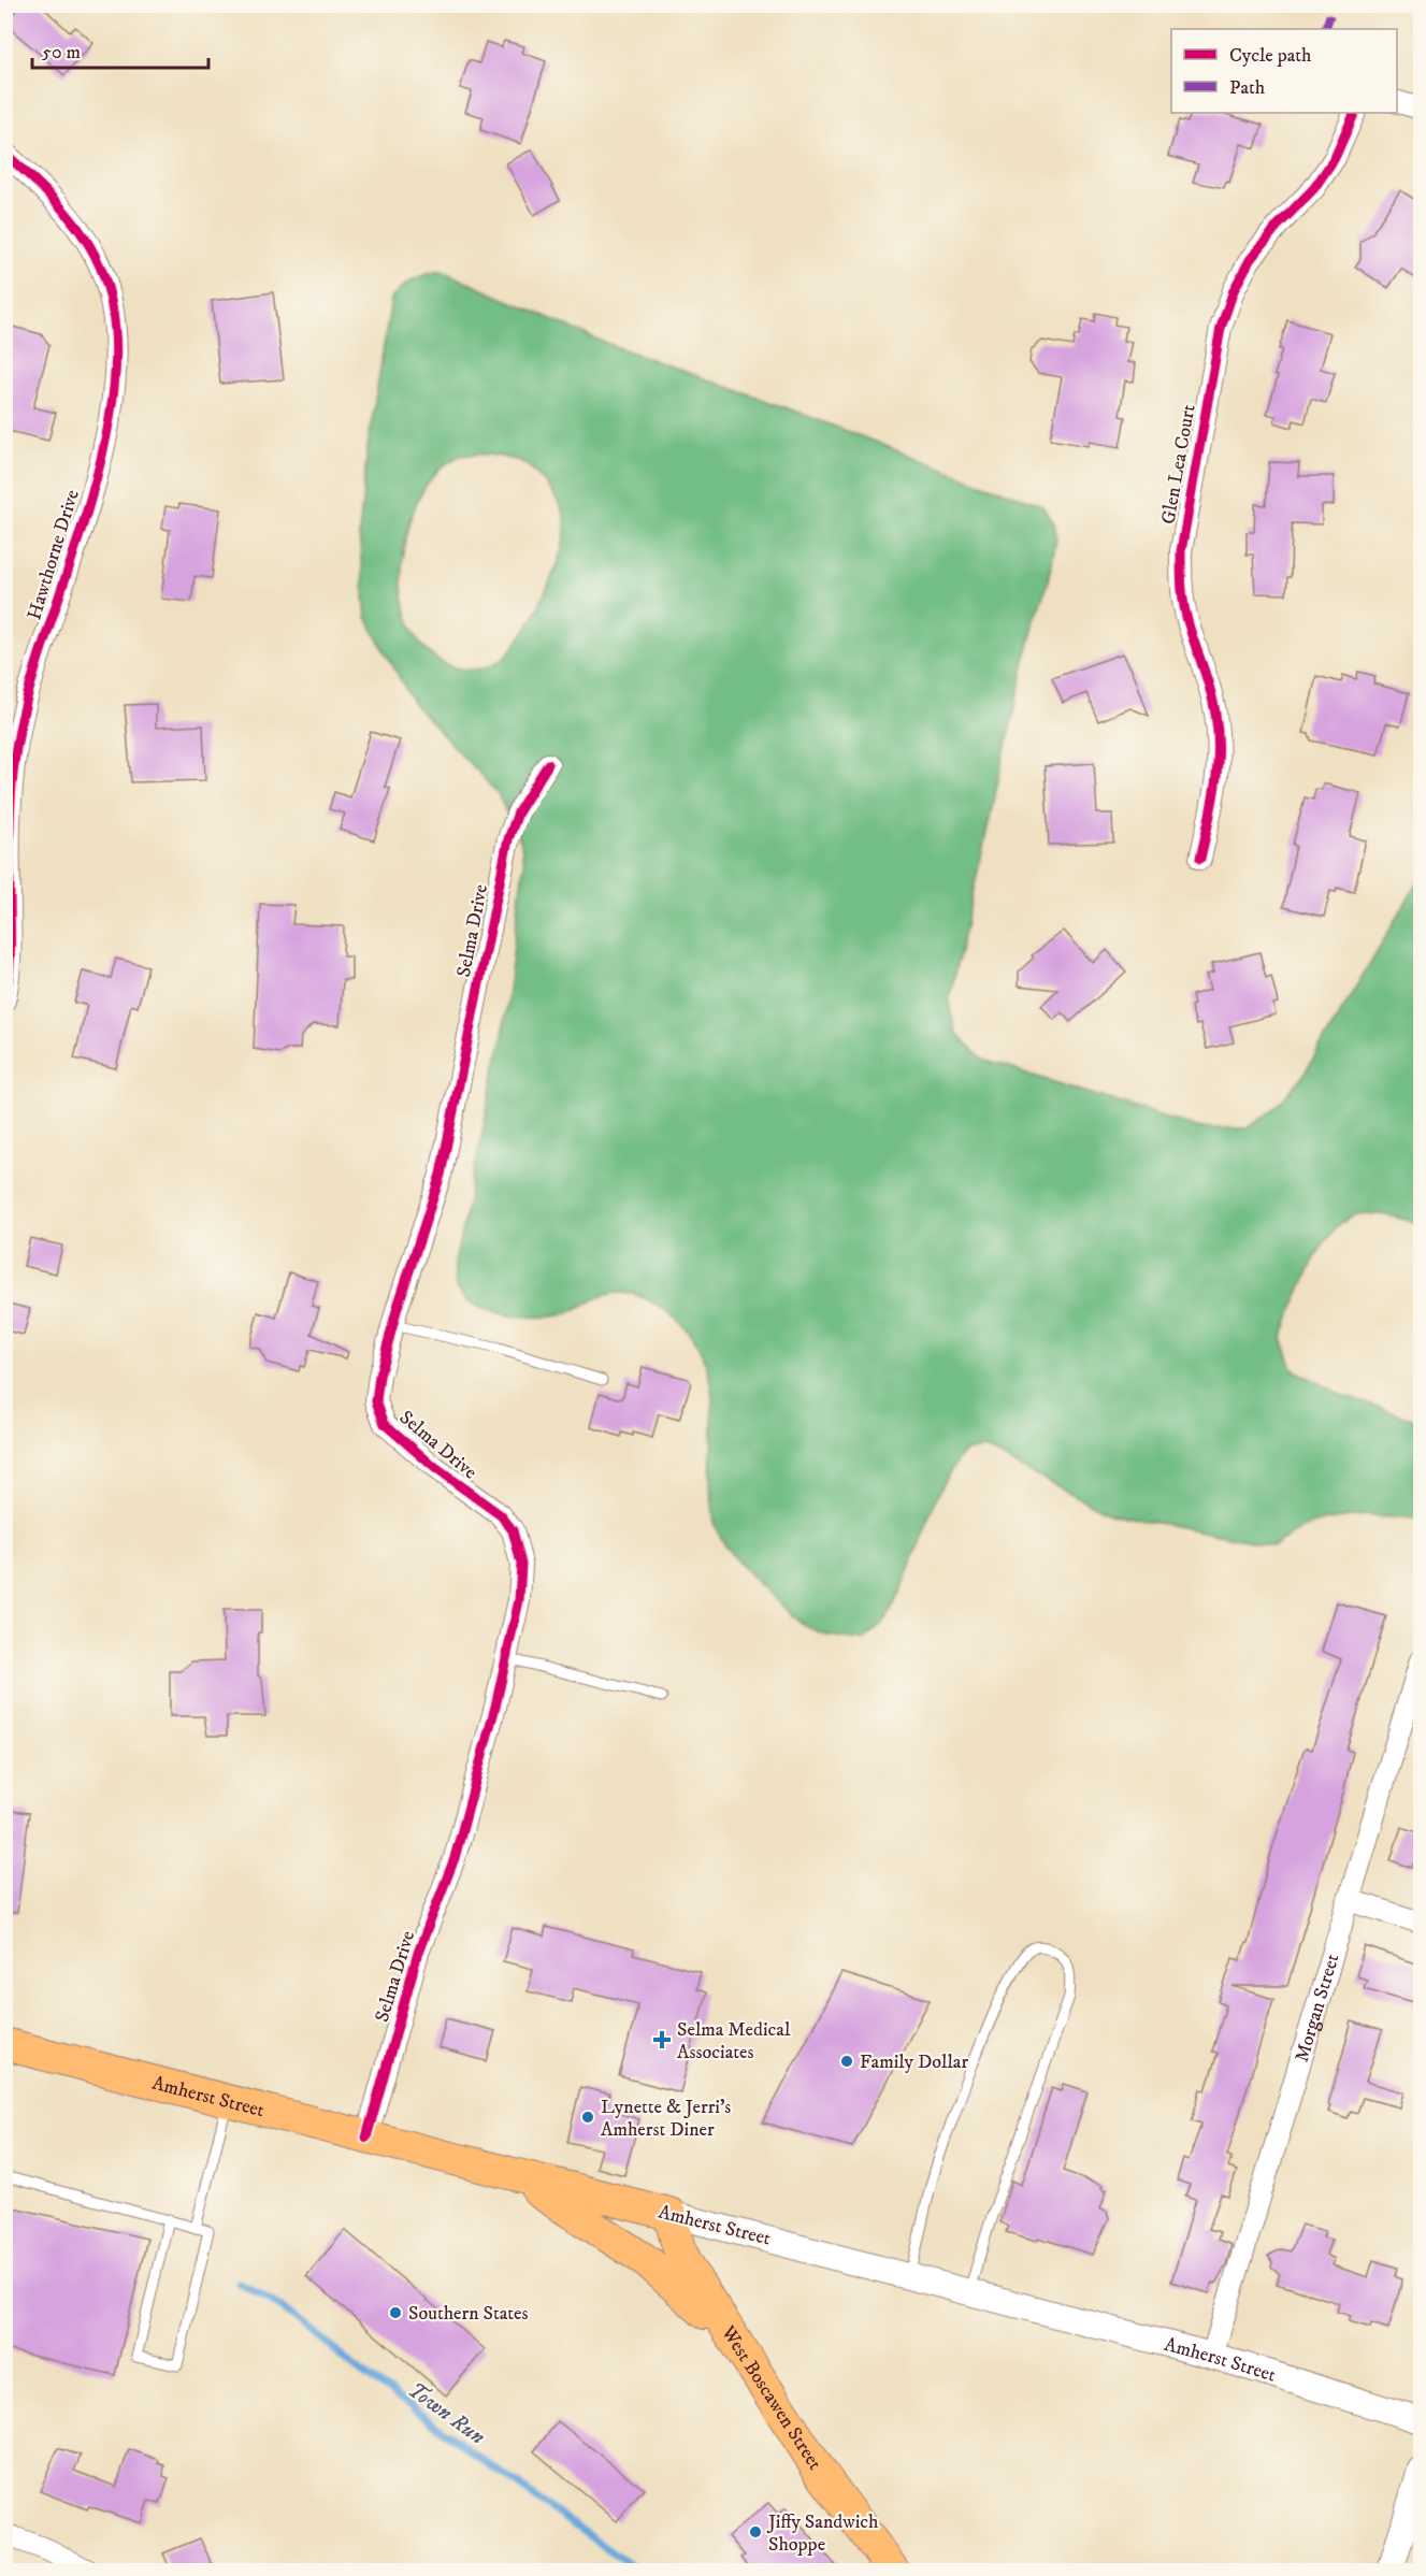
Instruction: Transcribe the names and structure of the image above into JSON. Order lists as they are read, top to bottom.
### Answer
{
  "streets": {
    "main road": ["Amherst Street", "West Boscawen Street"],
    "street": [
      "Glen Lea Court",
      "Hawthorne Drive",
      "Selma Drive",
      "Morgan Street"
    ]
  },
  "crossings": [
    ["Selma Drive", "Amherst Street"],
    ["Morgan Street", "Amherst Street"],
    ["Amherst Street", "West Boscawen Street"]
  ],
  "water": ["Town Run"],
  "places": {
    "health": ["Selma Medical Associates"],
    "other": [
      "Family Dollar",
      "Lynette & Jerri's Amherst Diner",
      "Southern States",
      "Jiffy Sandwich Shoppe"
    ]
  },
  "legend": ["Cycle path", "Path"],
  "scale_bar": "50 m"
}
